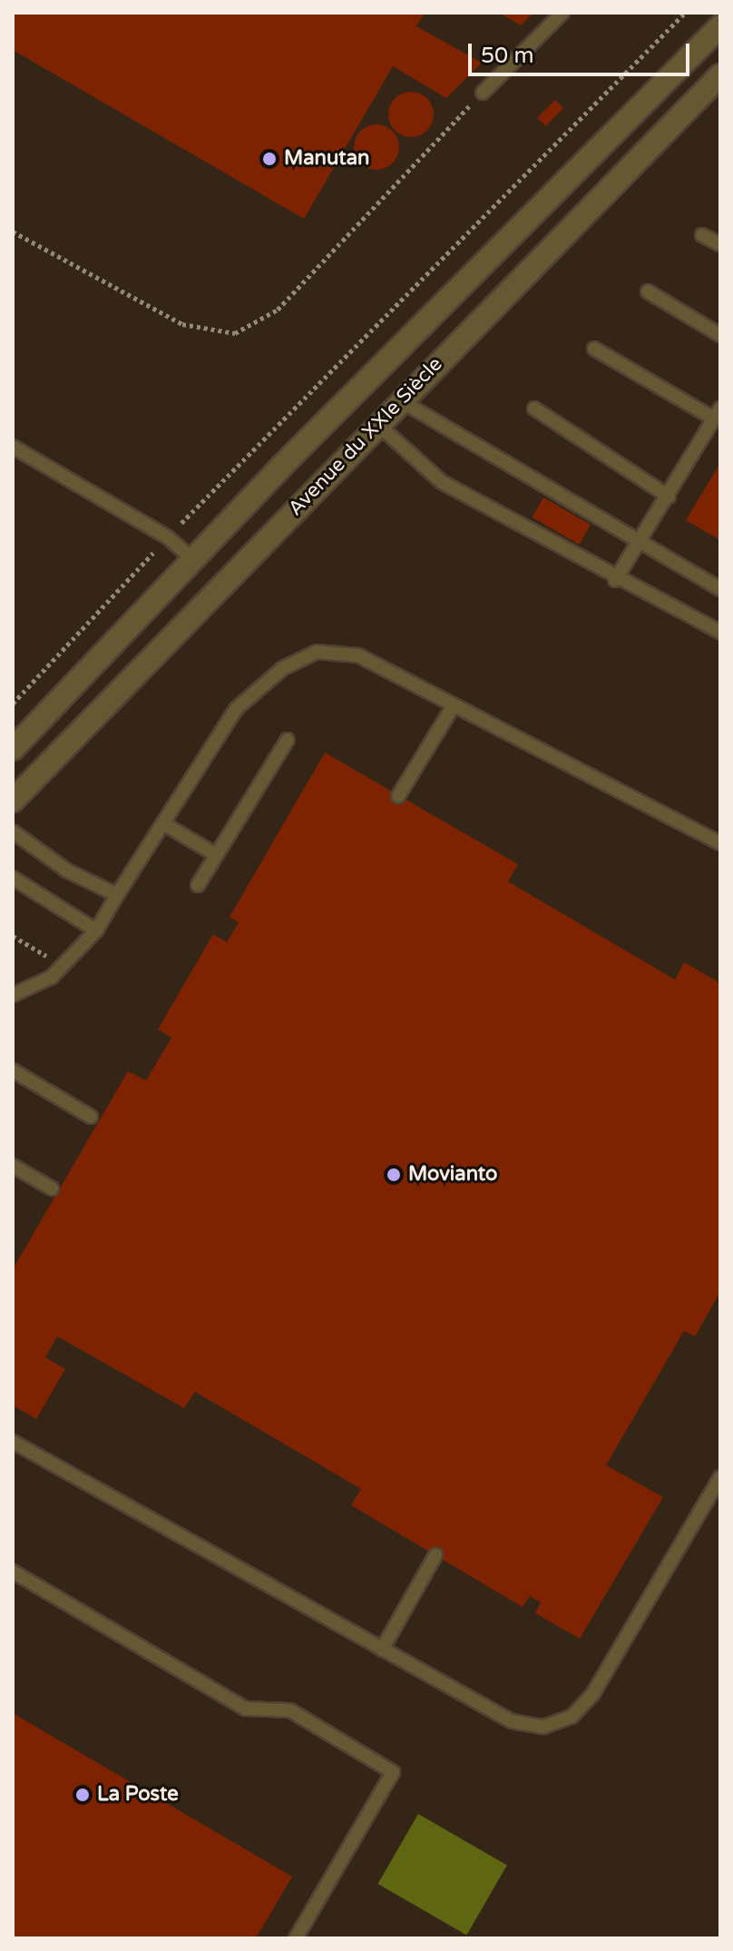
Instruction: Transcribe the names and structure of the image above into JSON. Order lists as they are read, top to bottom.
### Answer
{
  "streets": {
    "street": ["Avenue du XXIe Siècle"]
  },
  "places": ["Manutan", "Movianto", "La Poste"],
  "scale_bar": "50 m"
}
